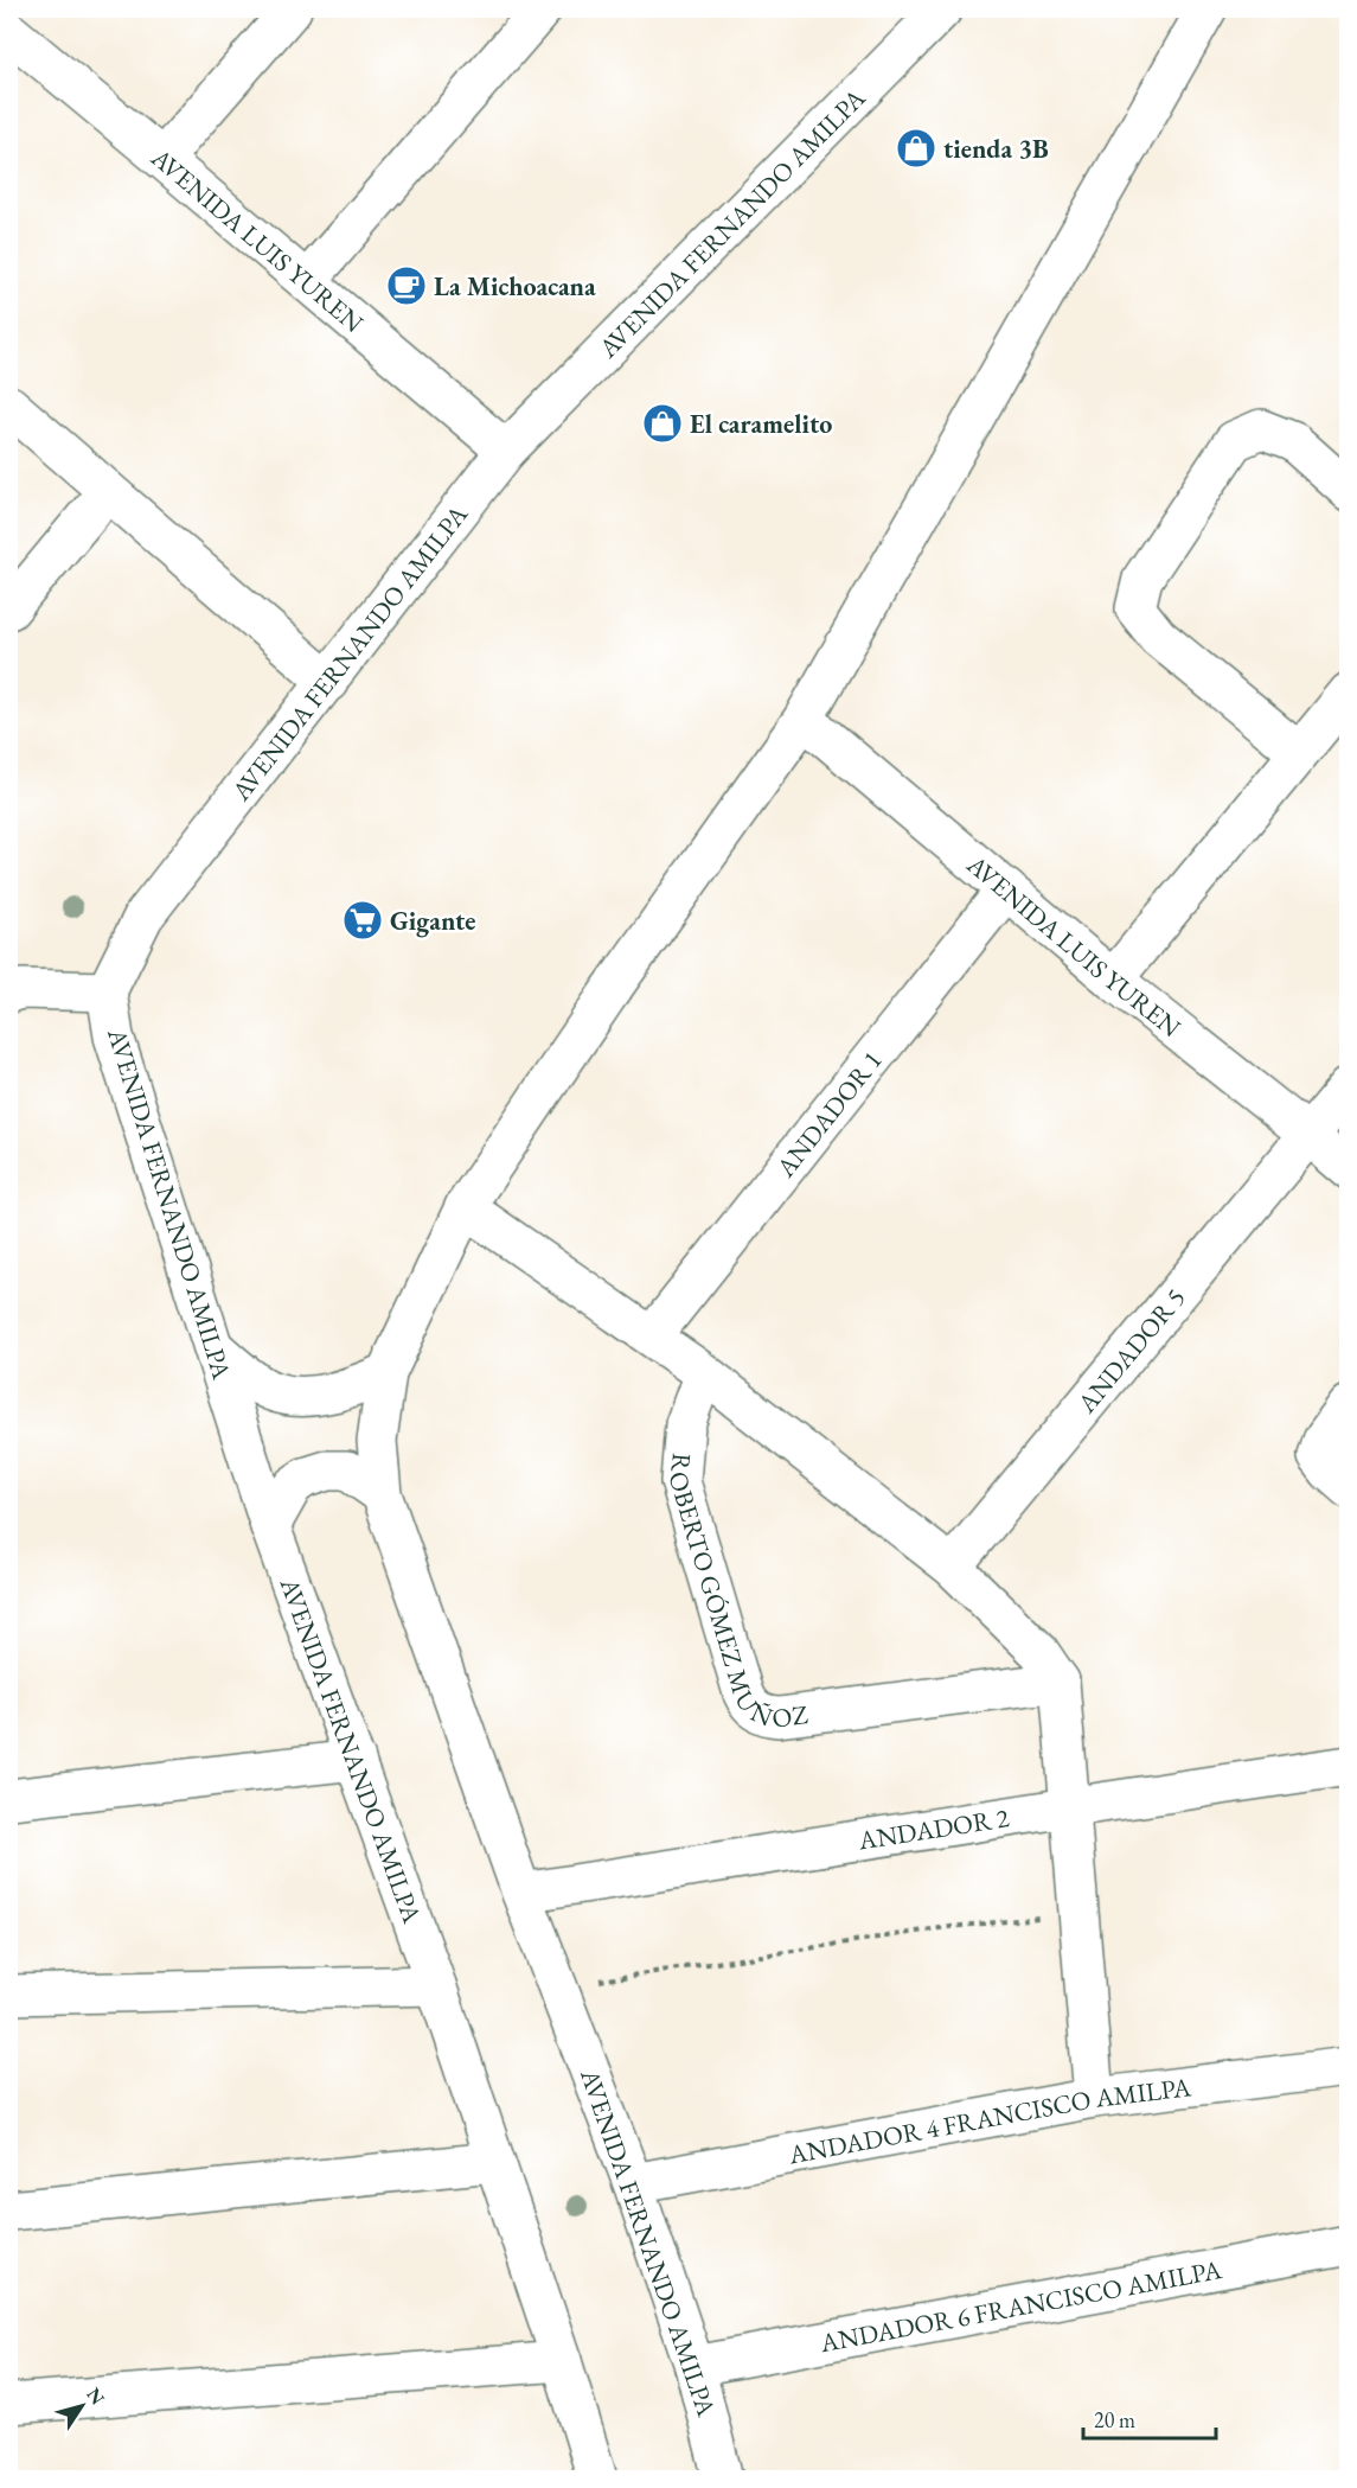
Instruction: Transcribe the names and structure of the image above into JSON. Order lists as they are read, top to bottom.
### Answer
{
  "streets": {
    "street": [
      "AVENIDA FERNANDO AMILPA",
      "AVENIDA LUIS YUREN",
      "ANDADOR 1",
      "ANDADOR 5",
      "ROBERTO GÓMEZ MUÑOZ",
      "ANDADOR 2",
      "ANDADOR 4 FRANCISCO AMILPA",
      "ANDADOR 6 FRANCISCO AMILPA"
    ]
  },
  "crossings": [
    ["AVENIDA FERNANDO AMILPA", "AVENIDA LUIS YUREN"],
    ["AVENIDA FERNANDO AMILPA", "ANDADOR 2"],
    ["AVENIDA FERNANDO AMILPA", "ANDADOR 4 FRANCISCO AMILPA"],
    ["AVENIDA FERNANDO AMILPA", "ANDADOR 6 FRANCISCO AMILPA"],
    ["AVENIDA LUIS YUREN", "ANDADOR 1"],
    ["AVENIDA LUIS YUREN", "ANDADOR 5"]
  ],
  "places": {
    "shop": ["tienda 3B", "El caramelito"],
    "cafe": ["La Michoacana"],
    "supermarket": ["Gigante"]
  },
  "scale_bar": "20 m",
  "north": "top right"
}
